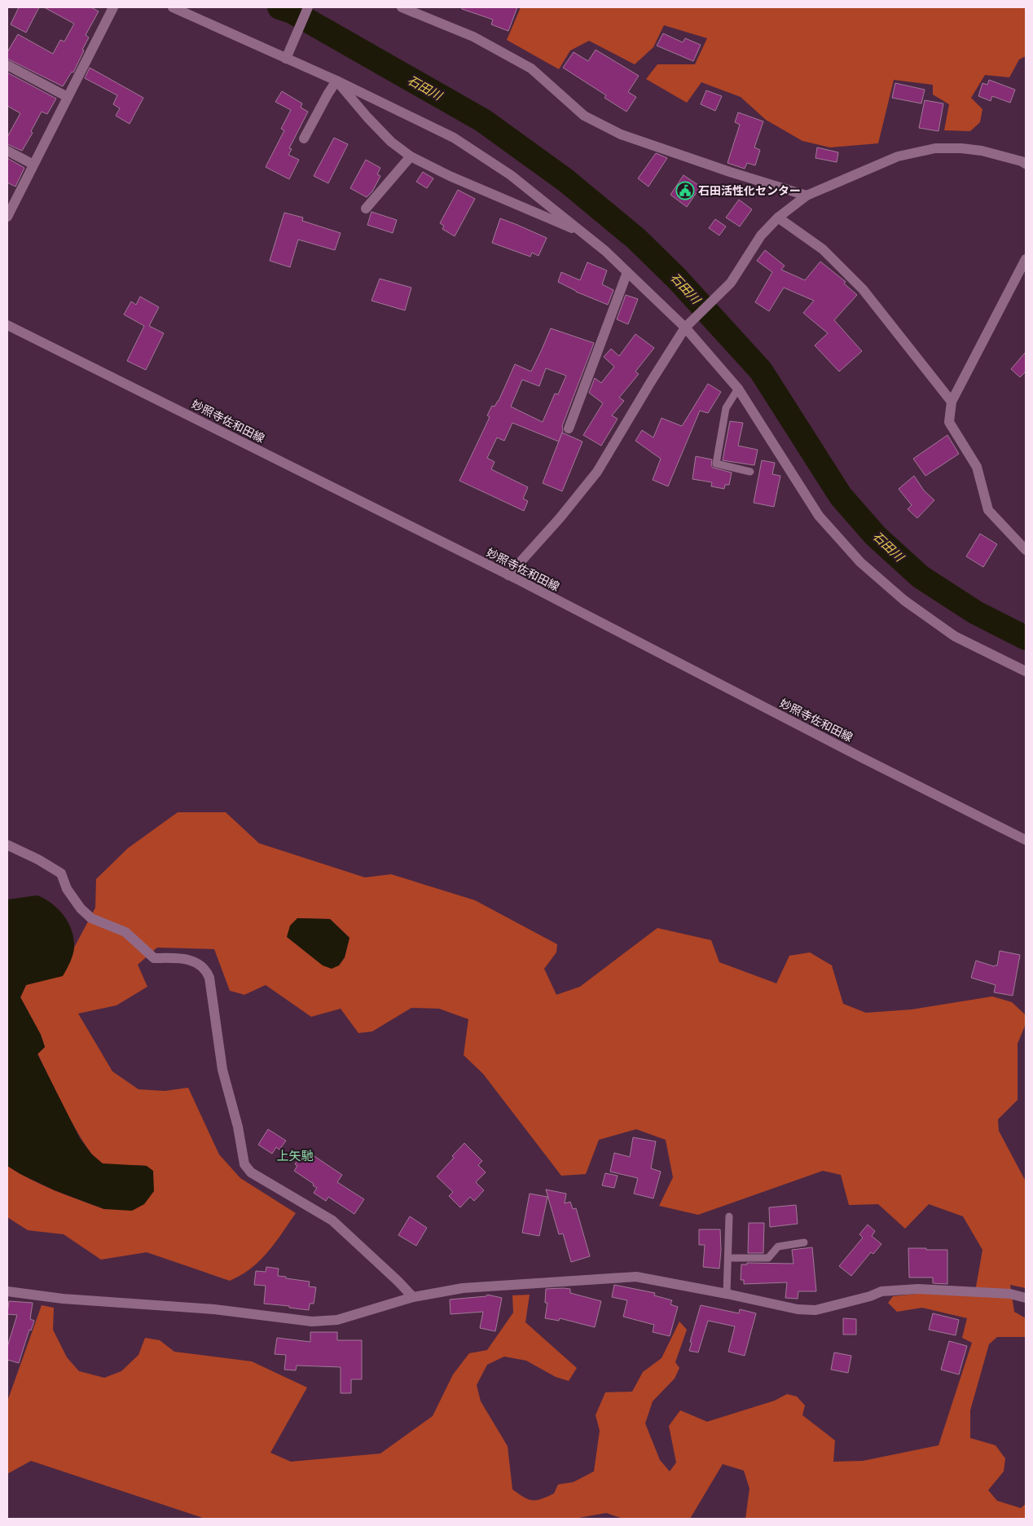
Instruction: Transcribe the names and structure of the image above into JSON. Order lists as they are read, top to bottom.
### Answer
{
  "streets": {
    "street": ["妙照寺佐和田線"]
  },
  "districts": ["上矢馳"],
  "water": ["石田川"],
  "places": {
    "public building": ["石田活性化センター"]
  }
}
